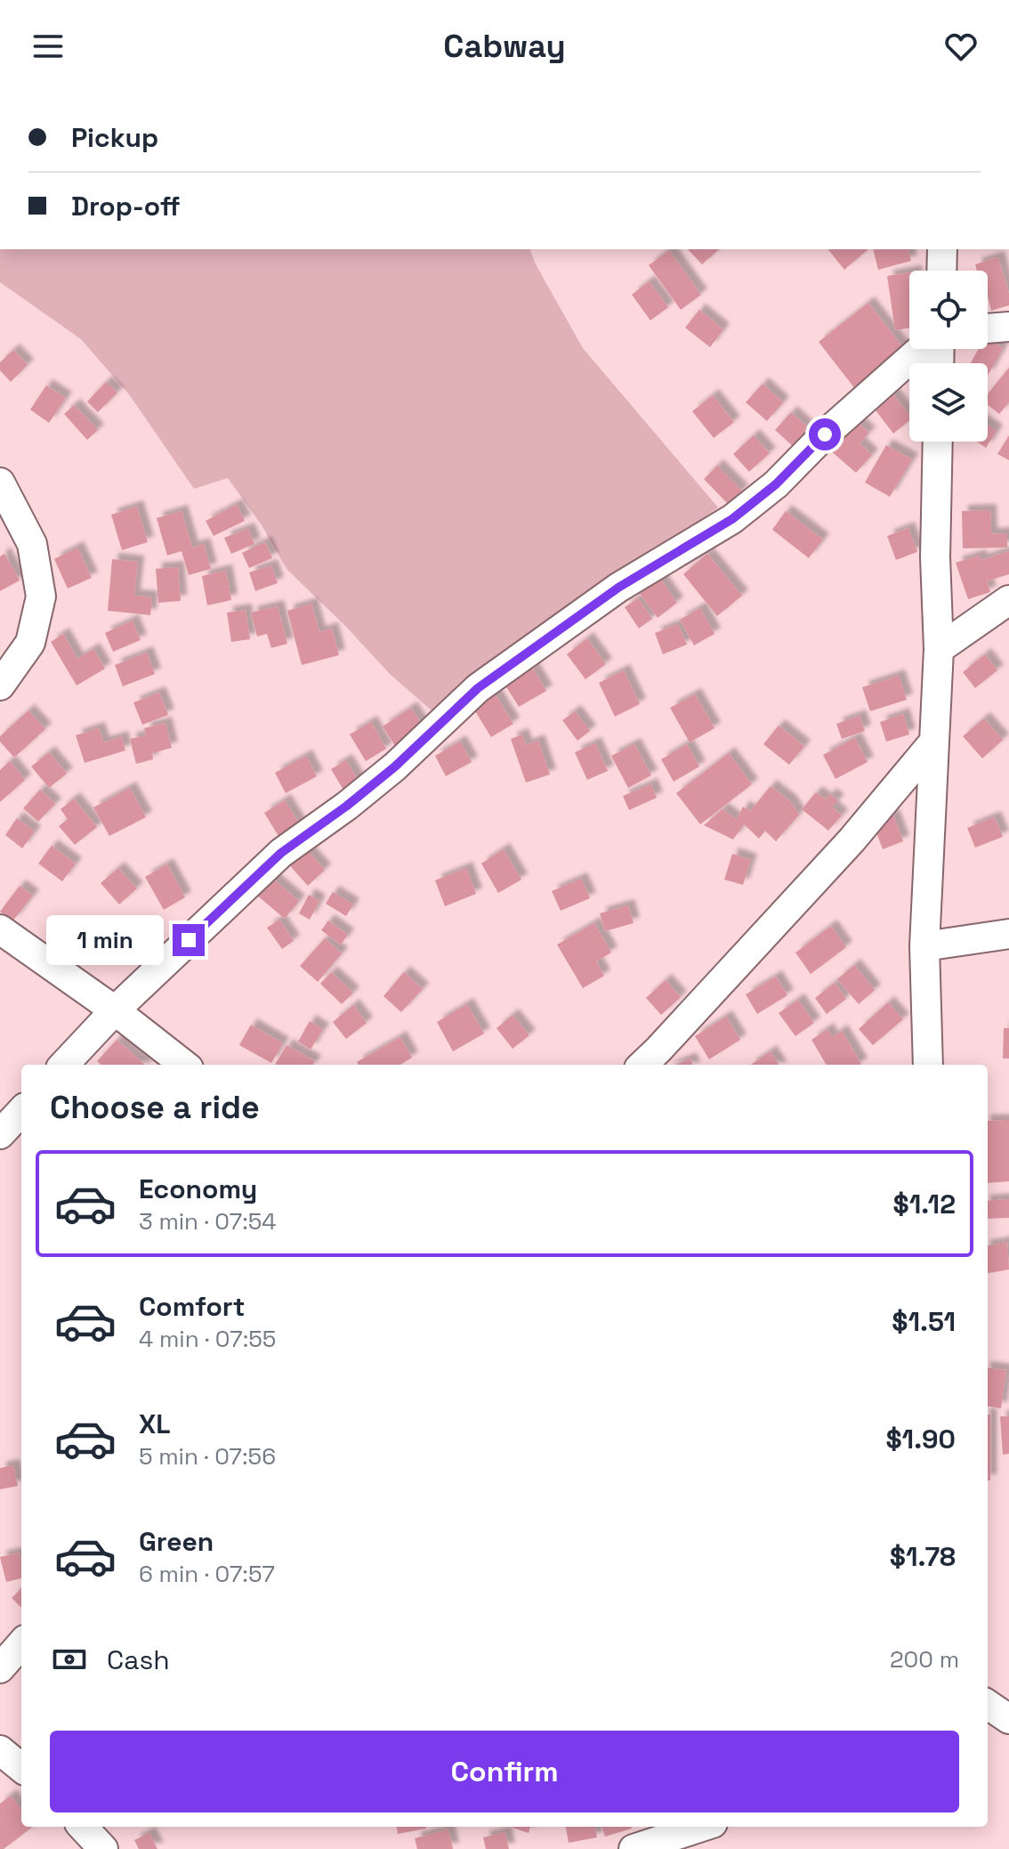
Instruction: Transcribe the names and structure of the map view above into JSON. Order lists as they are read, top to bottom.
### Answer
{
  "page": {
    "header": "Cabway",
    "banner": ["Pickup", "Drop-off"],
    "bubble": "1 min",
    "heading": "Choose a ride",
    "list": [
      {
        "name": "Economy",
        "note": "3 min · 07:54",
        "value": "$1.12"
      },
      {
        "name": "Comfort",
        "note": "4 min · 07:55",
        "value": "$1.51"
      },
      {
        "name": "XL",
        "note": "5 min · 07:56",
        "value": "$1.90"
      },
      {
        "name": "Green",
        "note": "6 min · 07:57",
        "value": "$1.78"
      }
    ],
    "pay": ["Cash", "200 m"],
    "buttons": "Confirm"
  }
}
